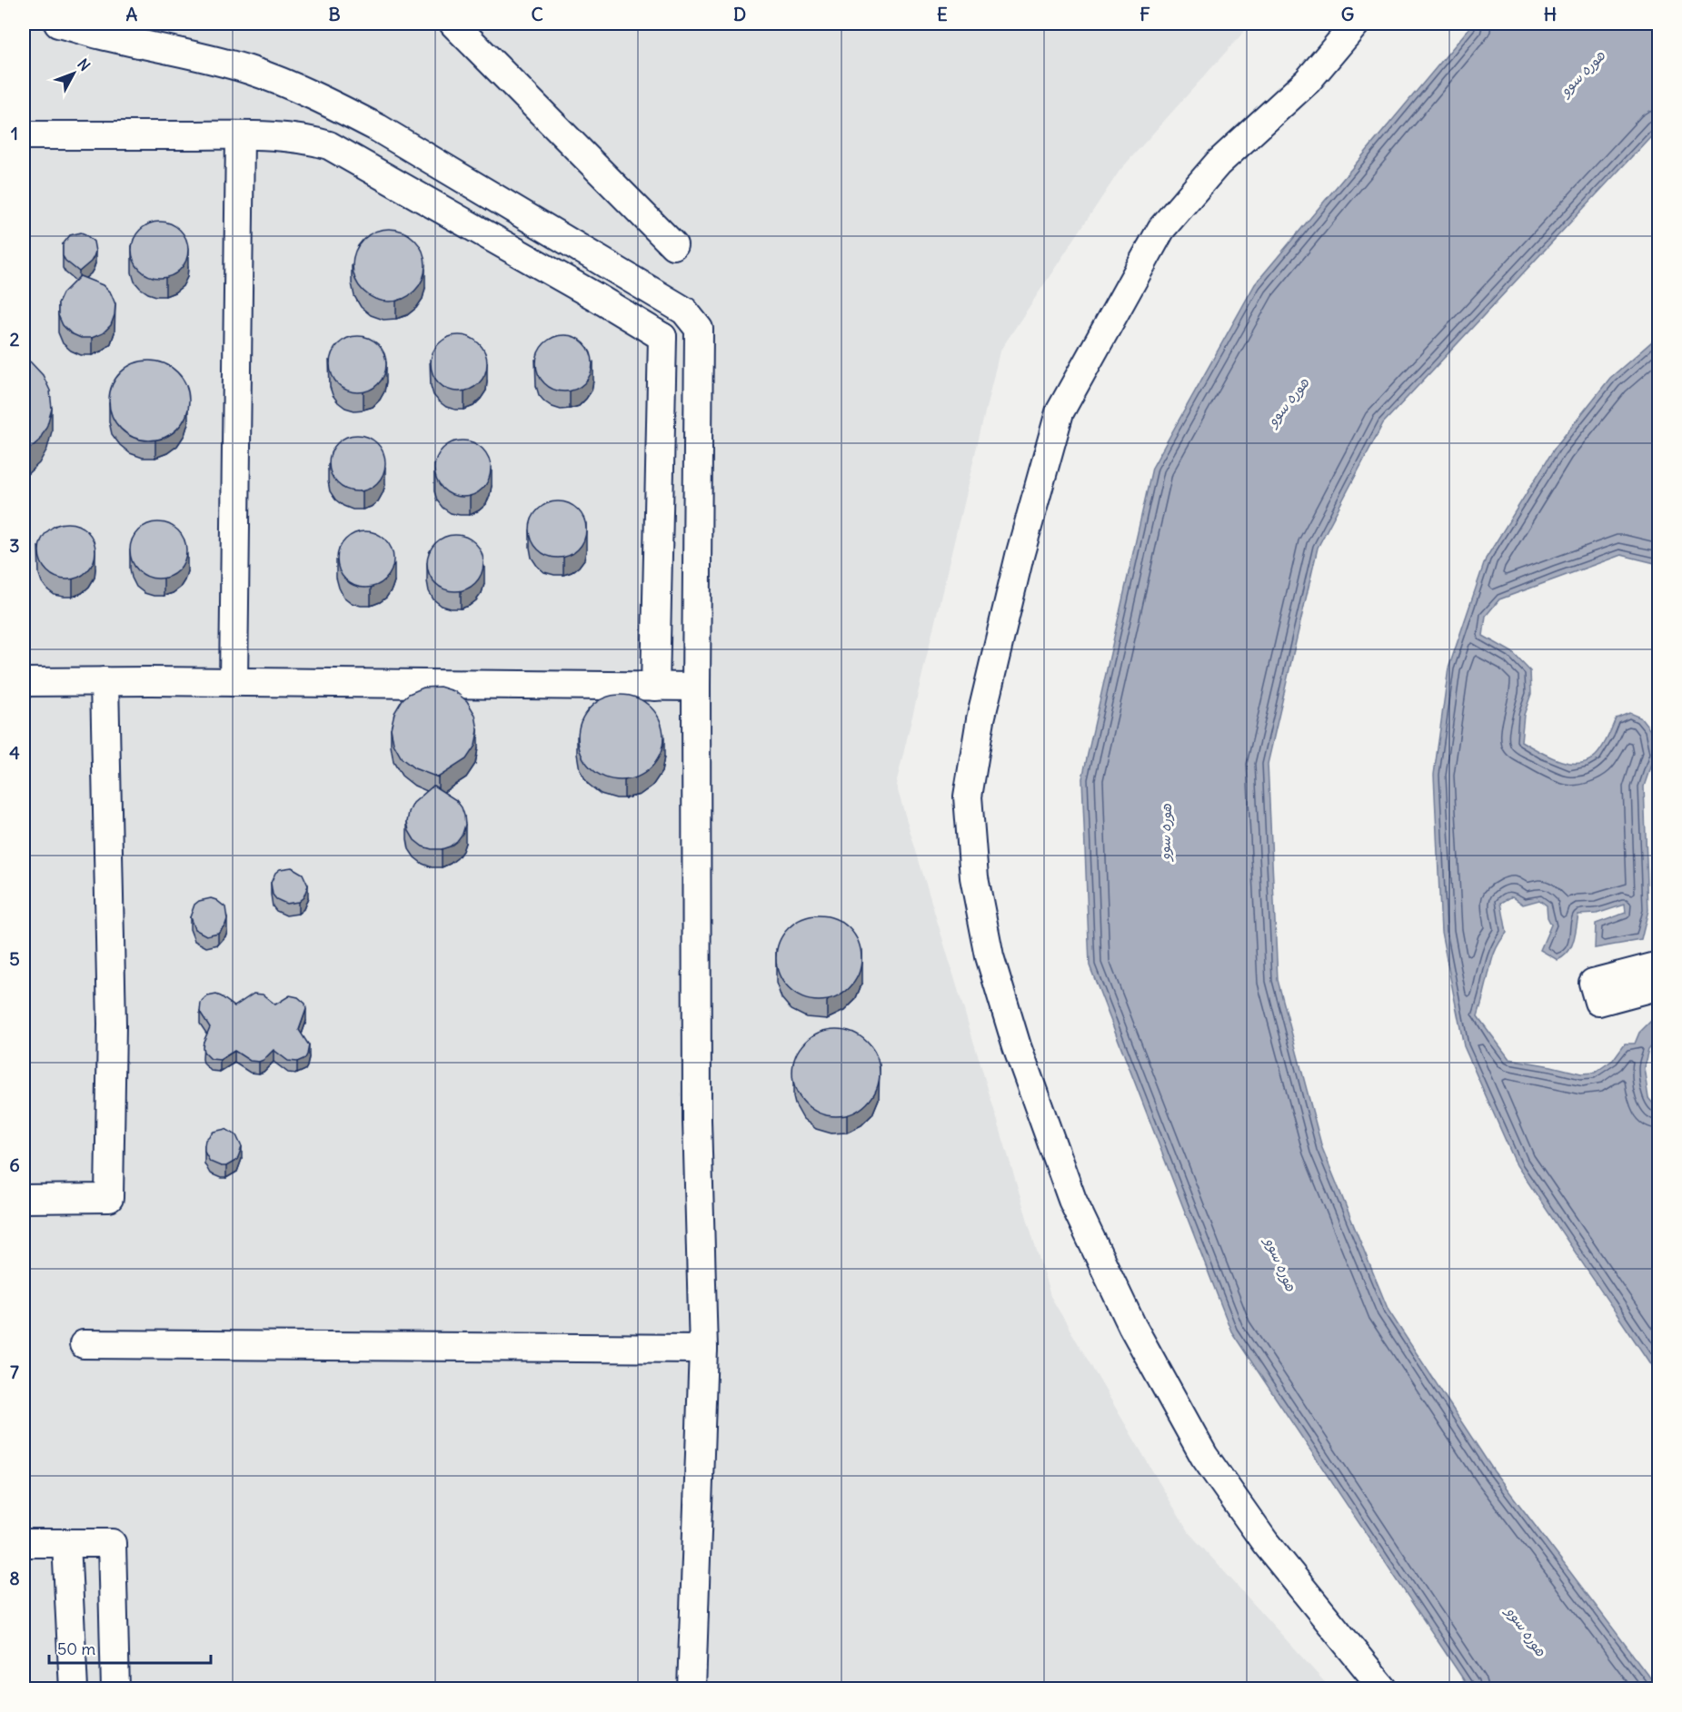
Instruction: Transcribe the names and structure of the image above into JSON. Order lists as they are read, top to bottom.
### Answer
{
  "water": ["هوره سوو"],
  "scale_bar": "50 m",
  "north": "top right",
  "grid": {
    "columns": [
      "A",
      "B",
      "C",
      "D",
      "E",
      "F",
      "G",
      "H"
    ],
    "rows": [
      "1",
      "2",
      "3",
      "4",
      "5",
      "6",
      "7",
      "8"
    ]
  }
}
